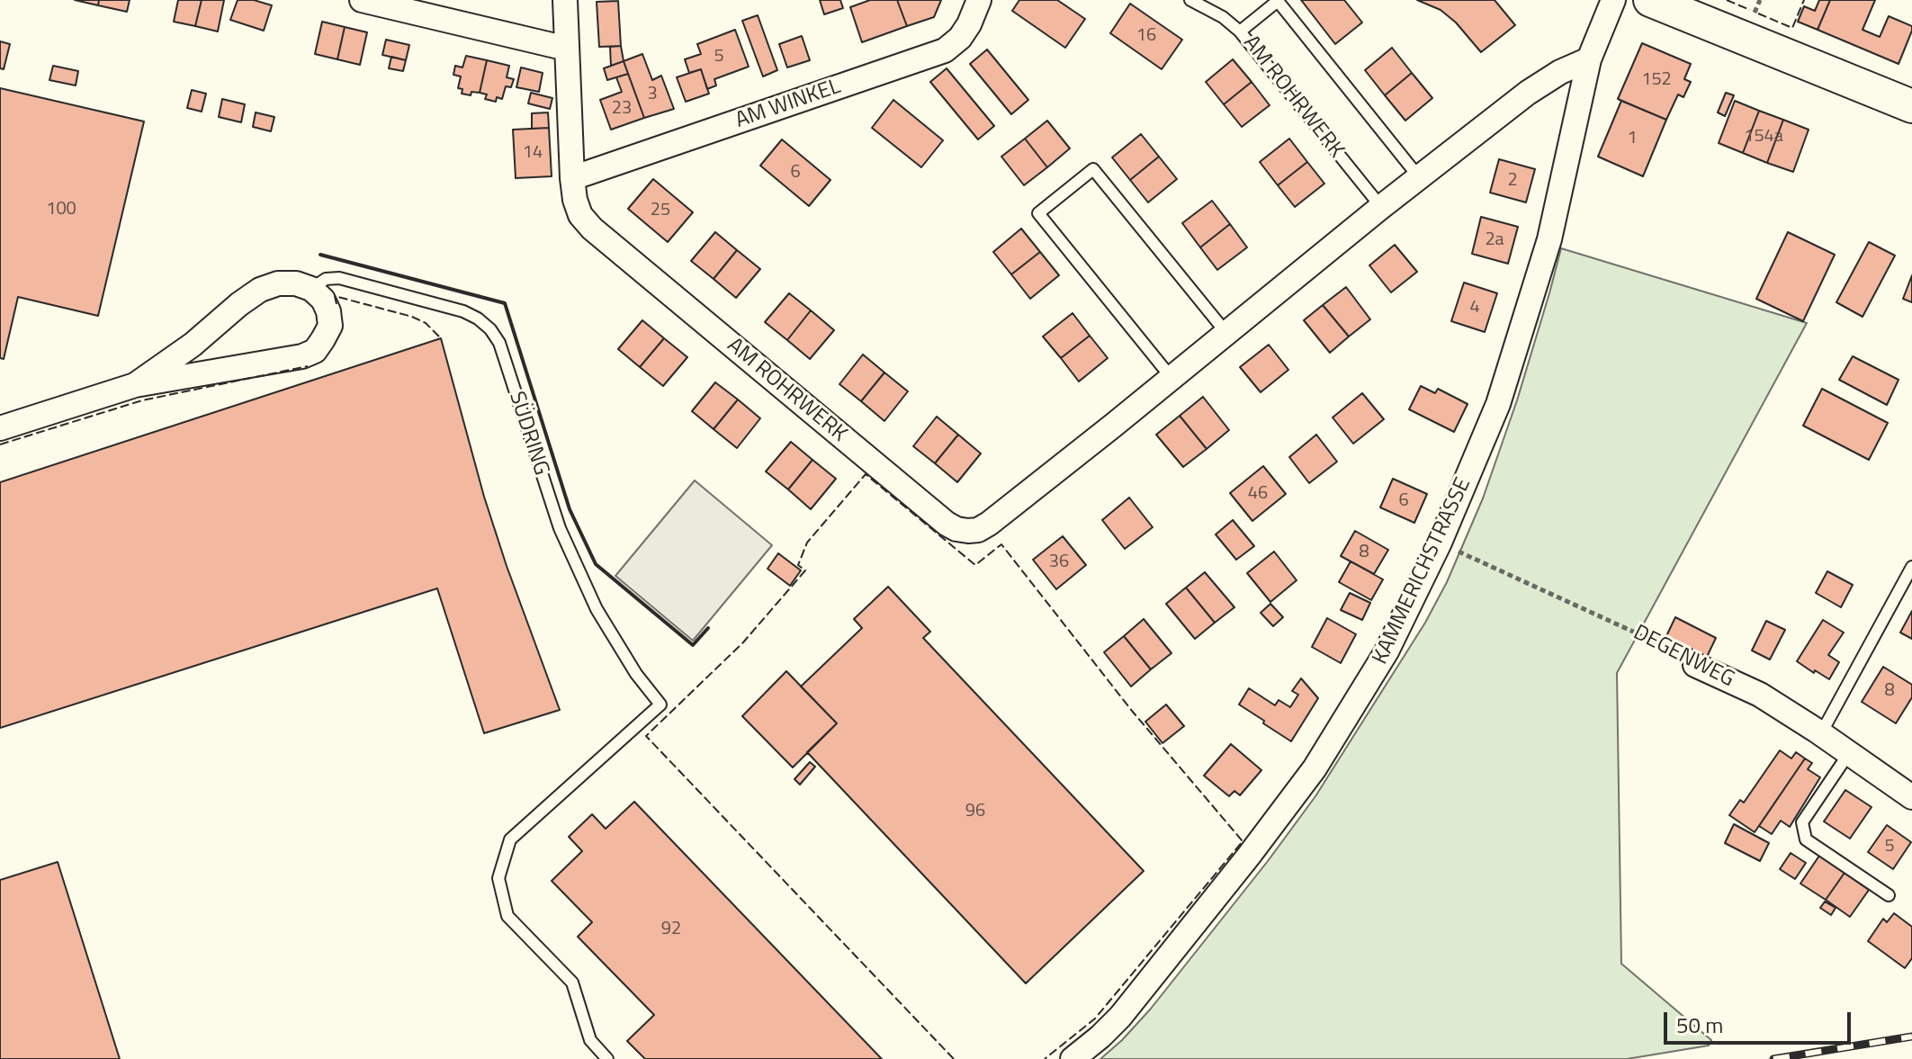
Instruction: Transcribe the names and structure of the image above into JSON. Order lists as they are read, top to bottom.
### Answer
{
  "streets": {
    "street": [
      "AM ROHRWERK",
      "AM WINKEL",
      "SÜDRING",
      "KAMMERICHSTRASSE",
      "DEGENWEG"
    ]
  },
  "crossings": [
    ["AM ROHRWERK", "AM WINKEL"],
    ["AM ROHRWERK", "KAMMERICHSTRASSE"],
    ["KAMMERICHSTRASSE", "DEGENWEG"]
  ],
  "house_numbers": [
    "16",
    "5",
    "152",
    "3",
    "23",
    "154a",
    "1",
    "14",
    "6",
    "2",
    "100",
    "25",
    "2a",
    "4",
    "46",
    "6",
    "8",
    "36",
    "8",
    "96",
    "5",
    "92"
  ],
  "scale_bar": "50 m"
}
